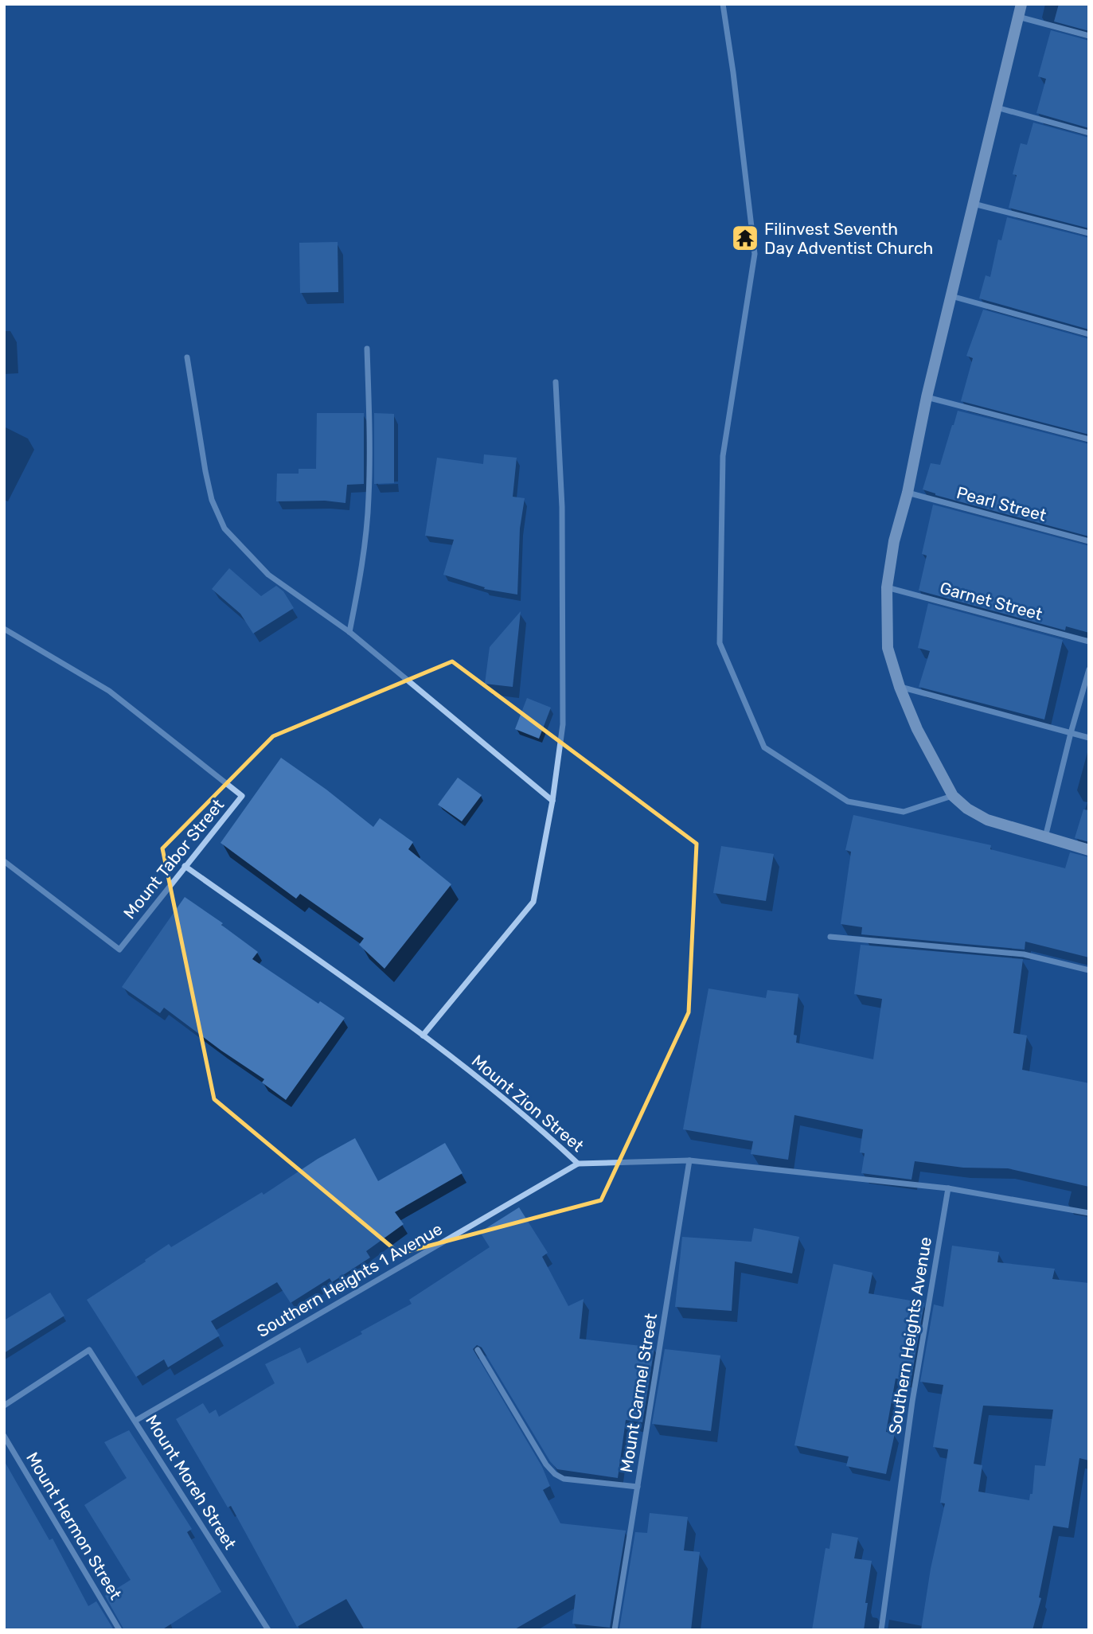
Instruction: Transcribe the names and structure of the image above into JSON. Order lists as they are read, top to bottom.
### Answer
{
  "streets": {
    "street": [
      "Pearl Street",
      "Garnet Street",
      "Mount Tabor Street",
      "Mount Zion Street",
      "Southern Heights 1 Avenue",
      "Southern Heights Avenue",
      "Mount Carmel Street",
      "Mount Moreh Street",
      "Mount Hermon Street"
    ]
  },
  "crossings": [
    ["Mount Tabor Street", "Mount Zion Street"],
    ["Mount Zion Street", "Southern Heights 1 Avenue"],
    ["Mount Zion Street", "Southern Heights Avenue"],
    ["Mount Zion Street", "Mount Carmel Street"],
    ["Southern Heights 1 Avenue", "Mount Moreh Street"]
  ],
  "places": {
    "temple": ["Filinvest Seventh Day Adventist Church"]
  }
}
